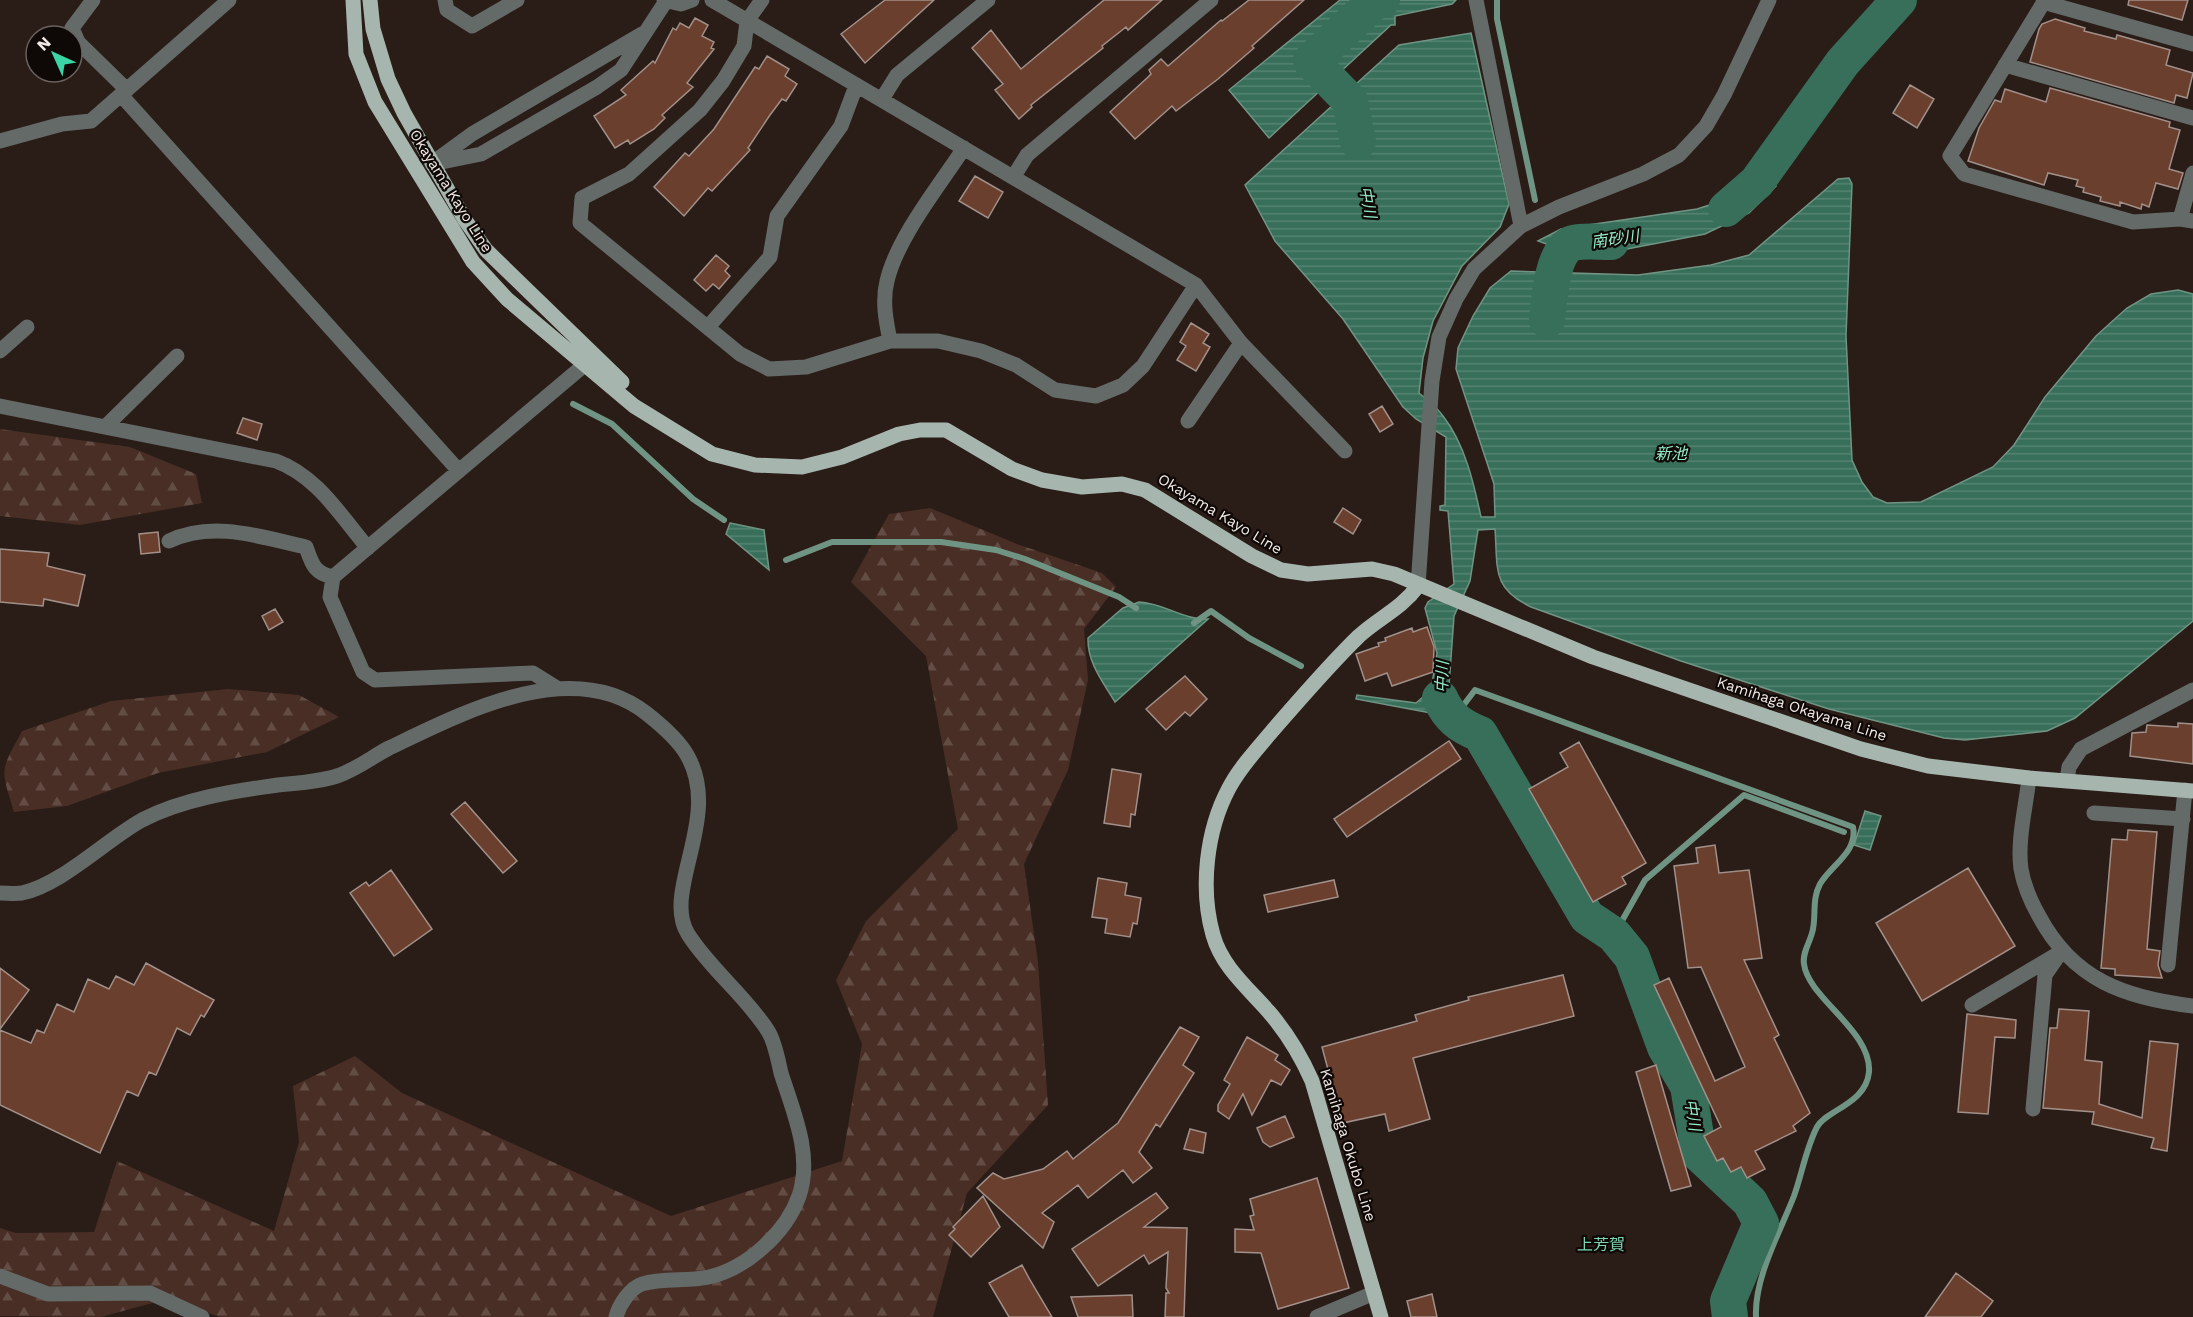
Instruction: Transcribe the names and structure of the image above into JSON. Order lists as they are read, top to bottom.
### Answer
{
  "streets": {
    "main road": ["Okayama Kayo Line", "Kamihaga Okayama Line", "Kamihaga Okubo Line"]
  },
  "crossings": [
    ["Okayama Kayo Line", "Kamihaga Okayama Line"],
    ["Okayama Kayo Line", "Kamihaga Okubo Line"],
    ["Kamihaga Okayama Line", "Kamihaga Okubo Line"]
  ],
  "districts": ["上芳賀"],
  "water": ["中川", "南砂川", "新池"],
  "north": "top left"
}
